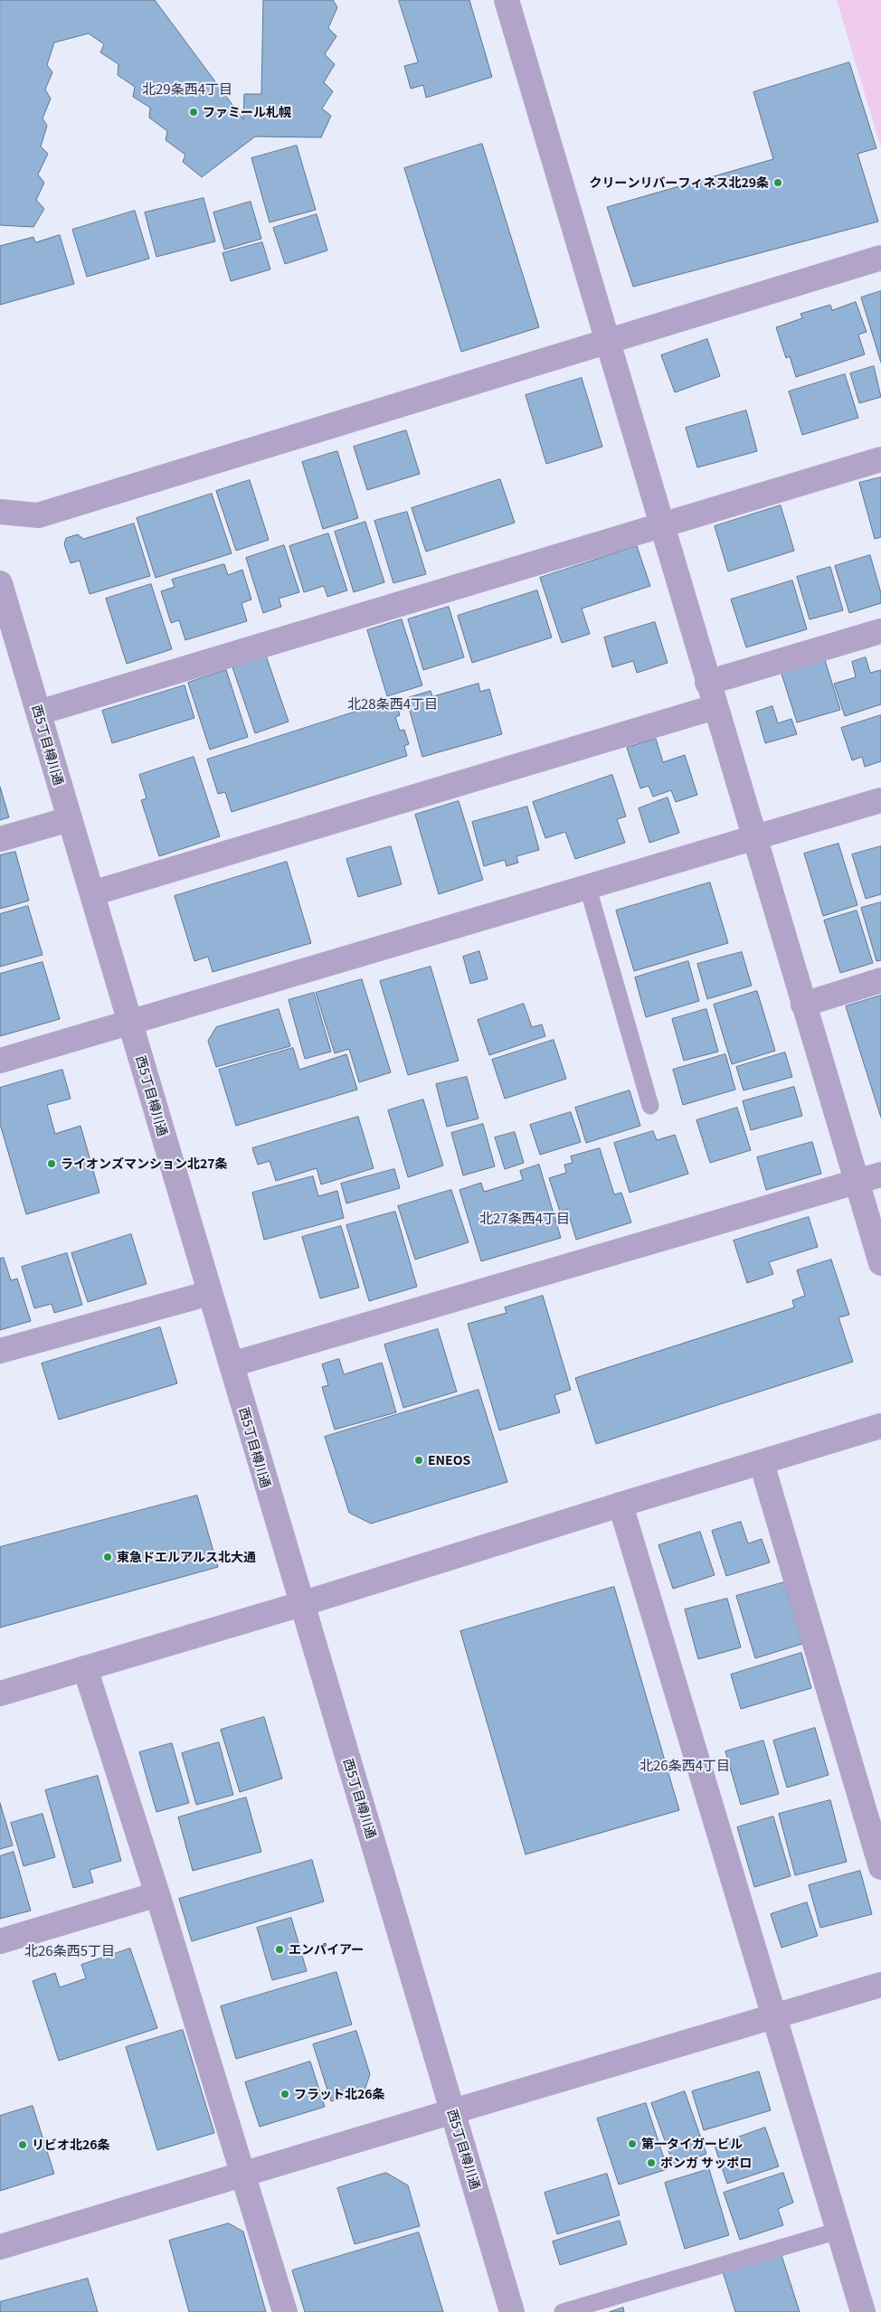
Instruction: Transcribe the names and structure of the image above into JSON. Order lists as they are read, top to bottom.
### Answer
{
  "streets": {
    "street": ["西5丁目樽川通"]
  },
  "districts": [
    "北29条西4丁目",
    "北28条西4丁目",
    "北27条西4丁目",
    "北26条西4丁目",
    "北26条西5丁目"
  ],
  "places": [
    "ファミール札幌",
    "クリーンリバーフィネス北29条",
    "ライオンズマンション北27条",
    "ENEOS",
    "東急ドエルアルス北大通",
    "エンパイアー",
    "フラット北26条",
    "第一タイガービル",
    "リビオ北26条",
    "ボンガ サッポロ"
  ]
}
